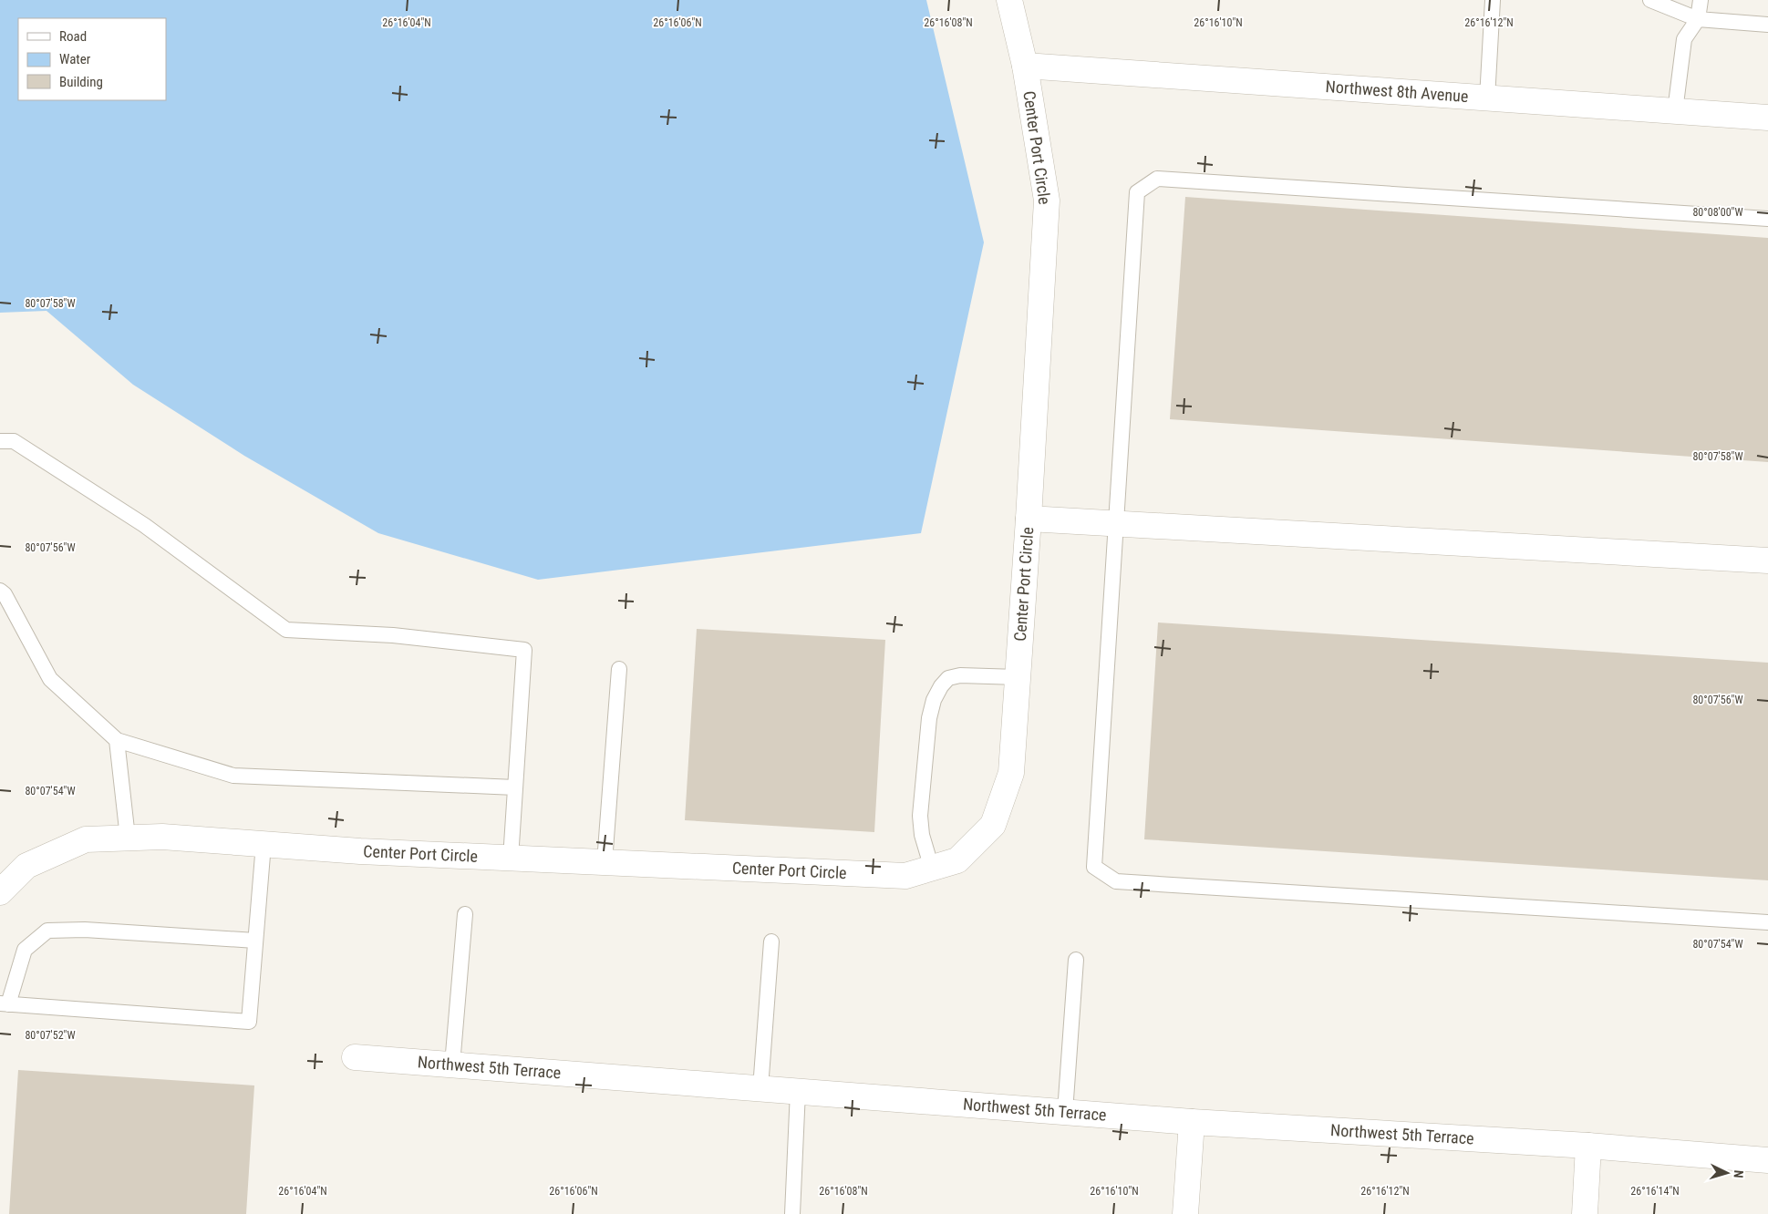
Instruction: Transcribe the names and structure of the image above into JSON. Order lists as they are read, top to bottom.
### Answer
{
  "streets": {
    "street": ["Northwest 8th Avenue", "Center Port Circle", "Northwest 5th Terrace"]
  },
  "crossings": [
    ["Northwest 8th Avenue", "Center Port Circle"]
  ],
  "legend": ["Road", "Water", "Building"],
  "north": "right",
  "coordinates": [
    "26°16'04\"N",
    "26°16'06\"N",
    "26°16'08\"N",
    "26°16'10\"N",
    "26°16'12\"N",
    "80°08'00\"W",
    "80°07'58\"W",
    "80°07'56\"W",
    "80°07'54\"W",
    "80°07'52\"W",
    "26°16'14\"N"
  ]
}
